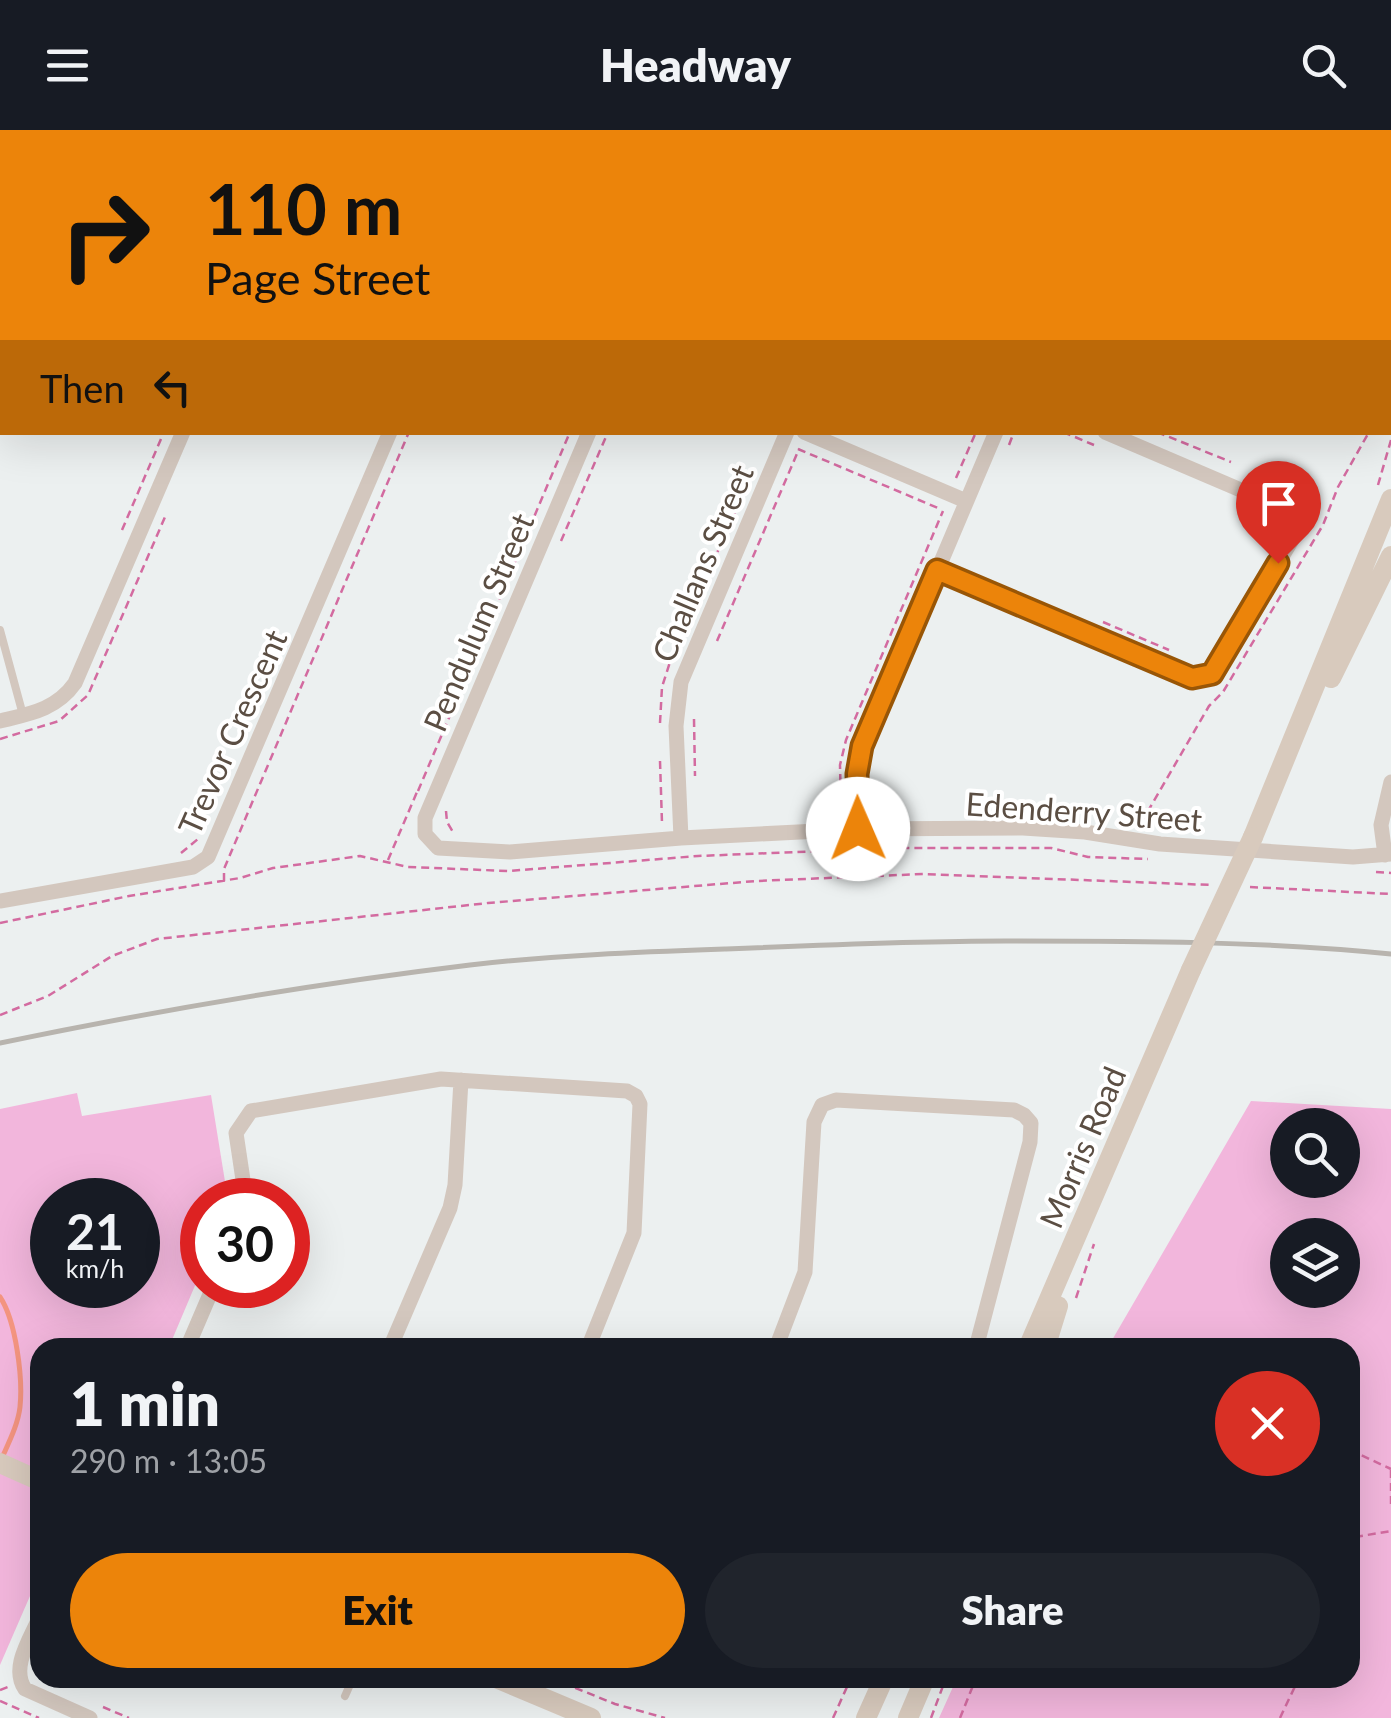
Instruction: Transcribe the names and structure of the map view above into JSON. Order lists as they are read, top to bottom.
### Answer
{
  "streets": {
    "street": [
      "Challans Street",
      "Pendulum Street",
      "Trevor Crescent",
      "Edenderry Street",
      "Morris Road"
    ]
  },
  "crossings": [
    ["Challans Street", "Edenderry Street"],
    ["Pendulum Street", "Edenderry Street"]
  ],
  "page": {
    "header": "Headway",
    "turn": ["110 m", "Page Street"],
    "then": "Then",
    "speed": "21 km/h",
    "limit": "30",
    "heading": ["1 min", "290 m · 13:05"],
    "buttons": ["Exit", "Share"]
  }
}
